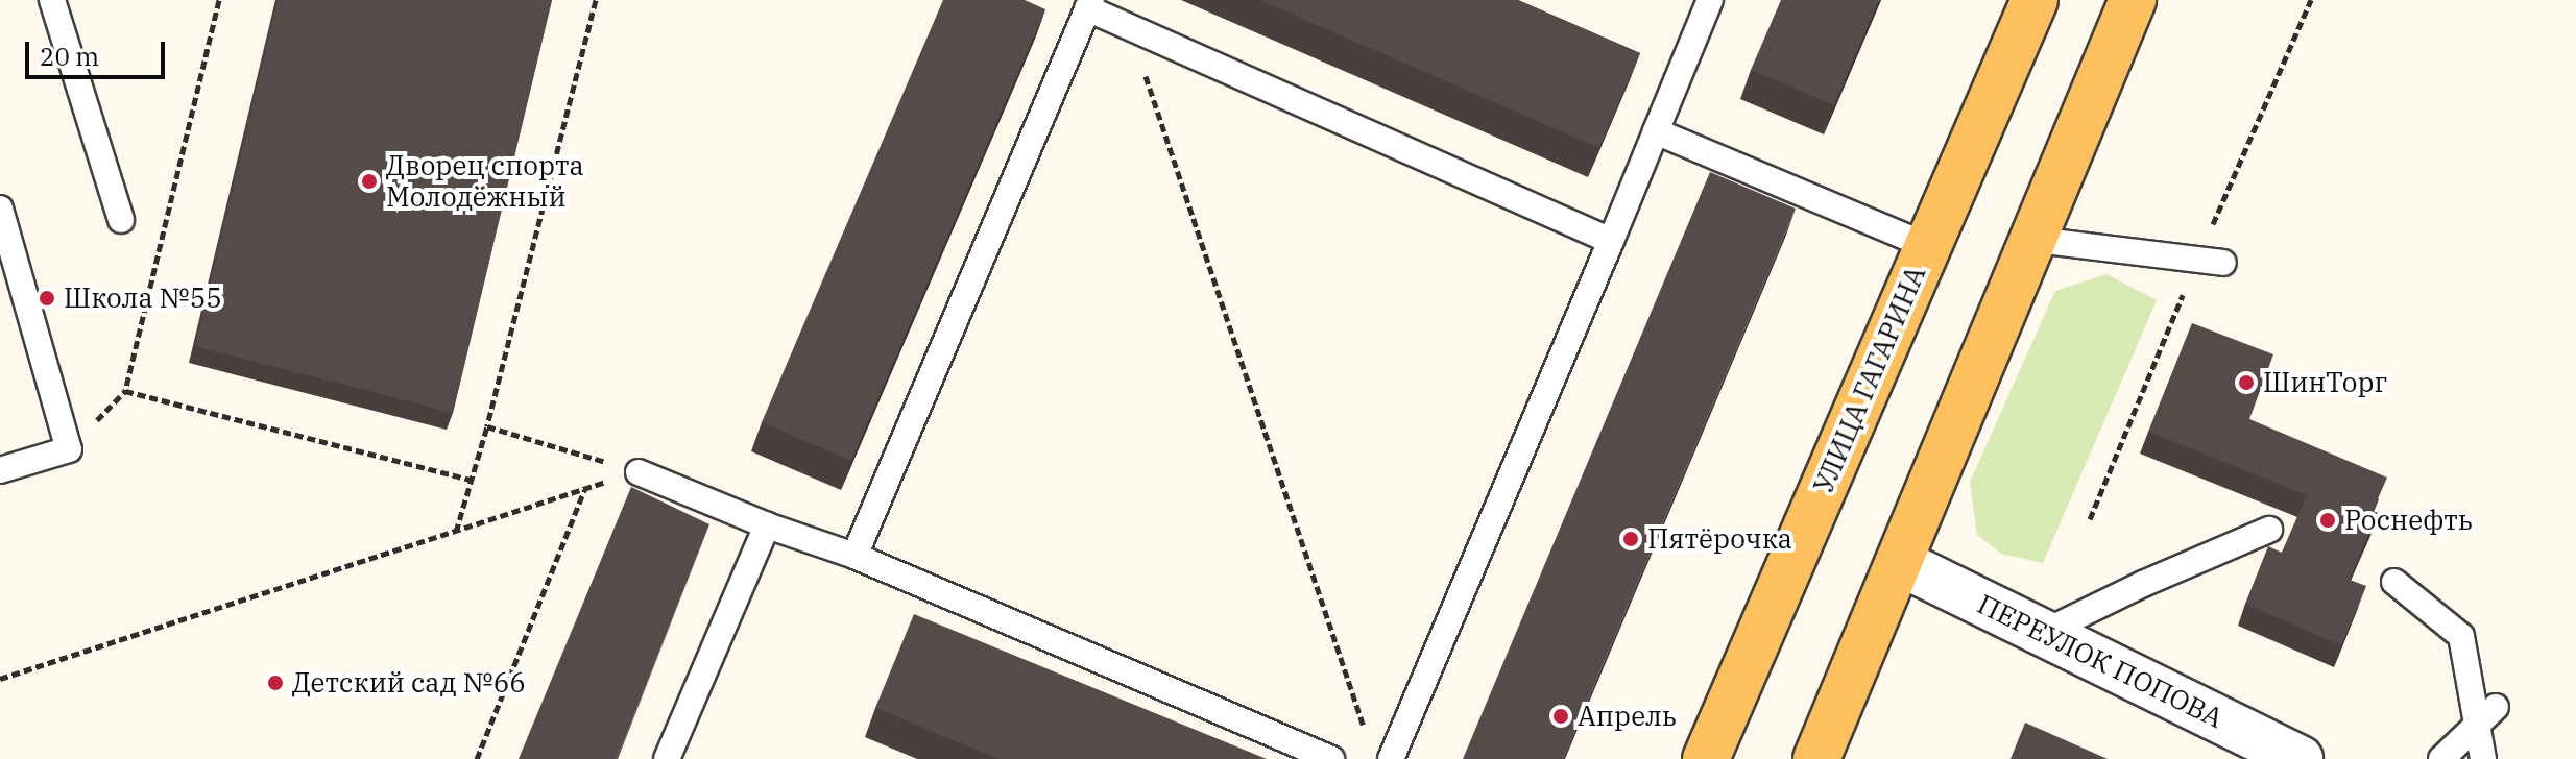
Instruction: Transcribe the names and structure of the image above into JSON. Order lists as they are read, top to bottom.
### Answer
{
  "streets": {
    "main road": ["УЛИЦА ГАГАРИНА"],
    "street": ["ПЕРЕУЛОК ПОПОВА"]
  },
  "places": [
    "Дворец спорта Молодёжный",
    "Школа №55",
    "ШинТорг",
    "Роснефть",
    "Пятёрочка",
    "Детский сад №66",
    "Апрель"
  ],
  "scale_bar": "20 m"
}
